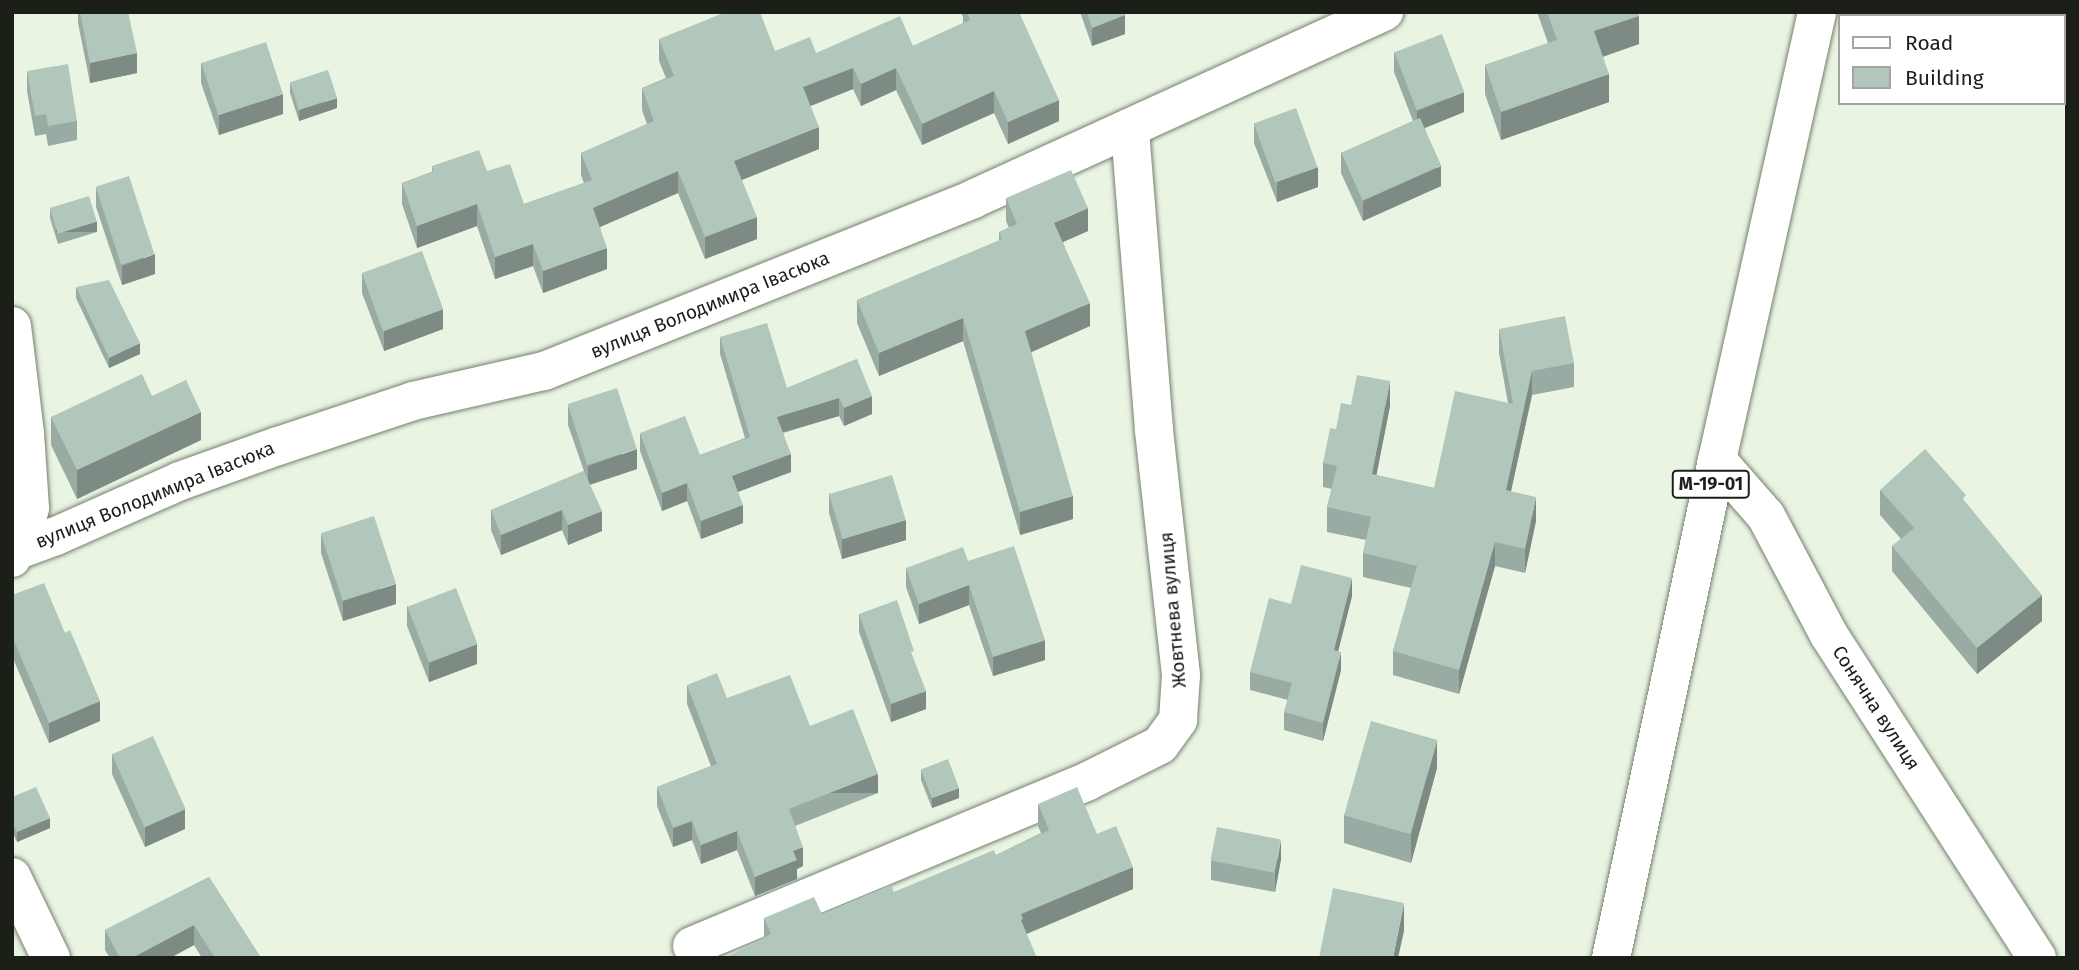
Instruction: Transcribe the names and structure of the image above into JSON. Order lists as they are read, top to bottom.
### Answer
{
  "streets": {
    "street": [
      "вулиця Володимира Івасюка",
      "М-19-01",
      "Жовтнева вулиця",
      "Сонячна вулиця"
    ]
  },
  "crossings": [
    ["вулиця Володимира Івасюка", "Жовтнева вулиця"],
    ["М-19-01", "Сонячна вулиця"]
  ],
  "legend": ["Road", "Building"]
}
